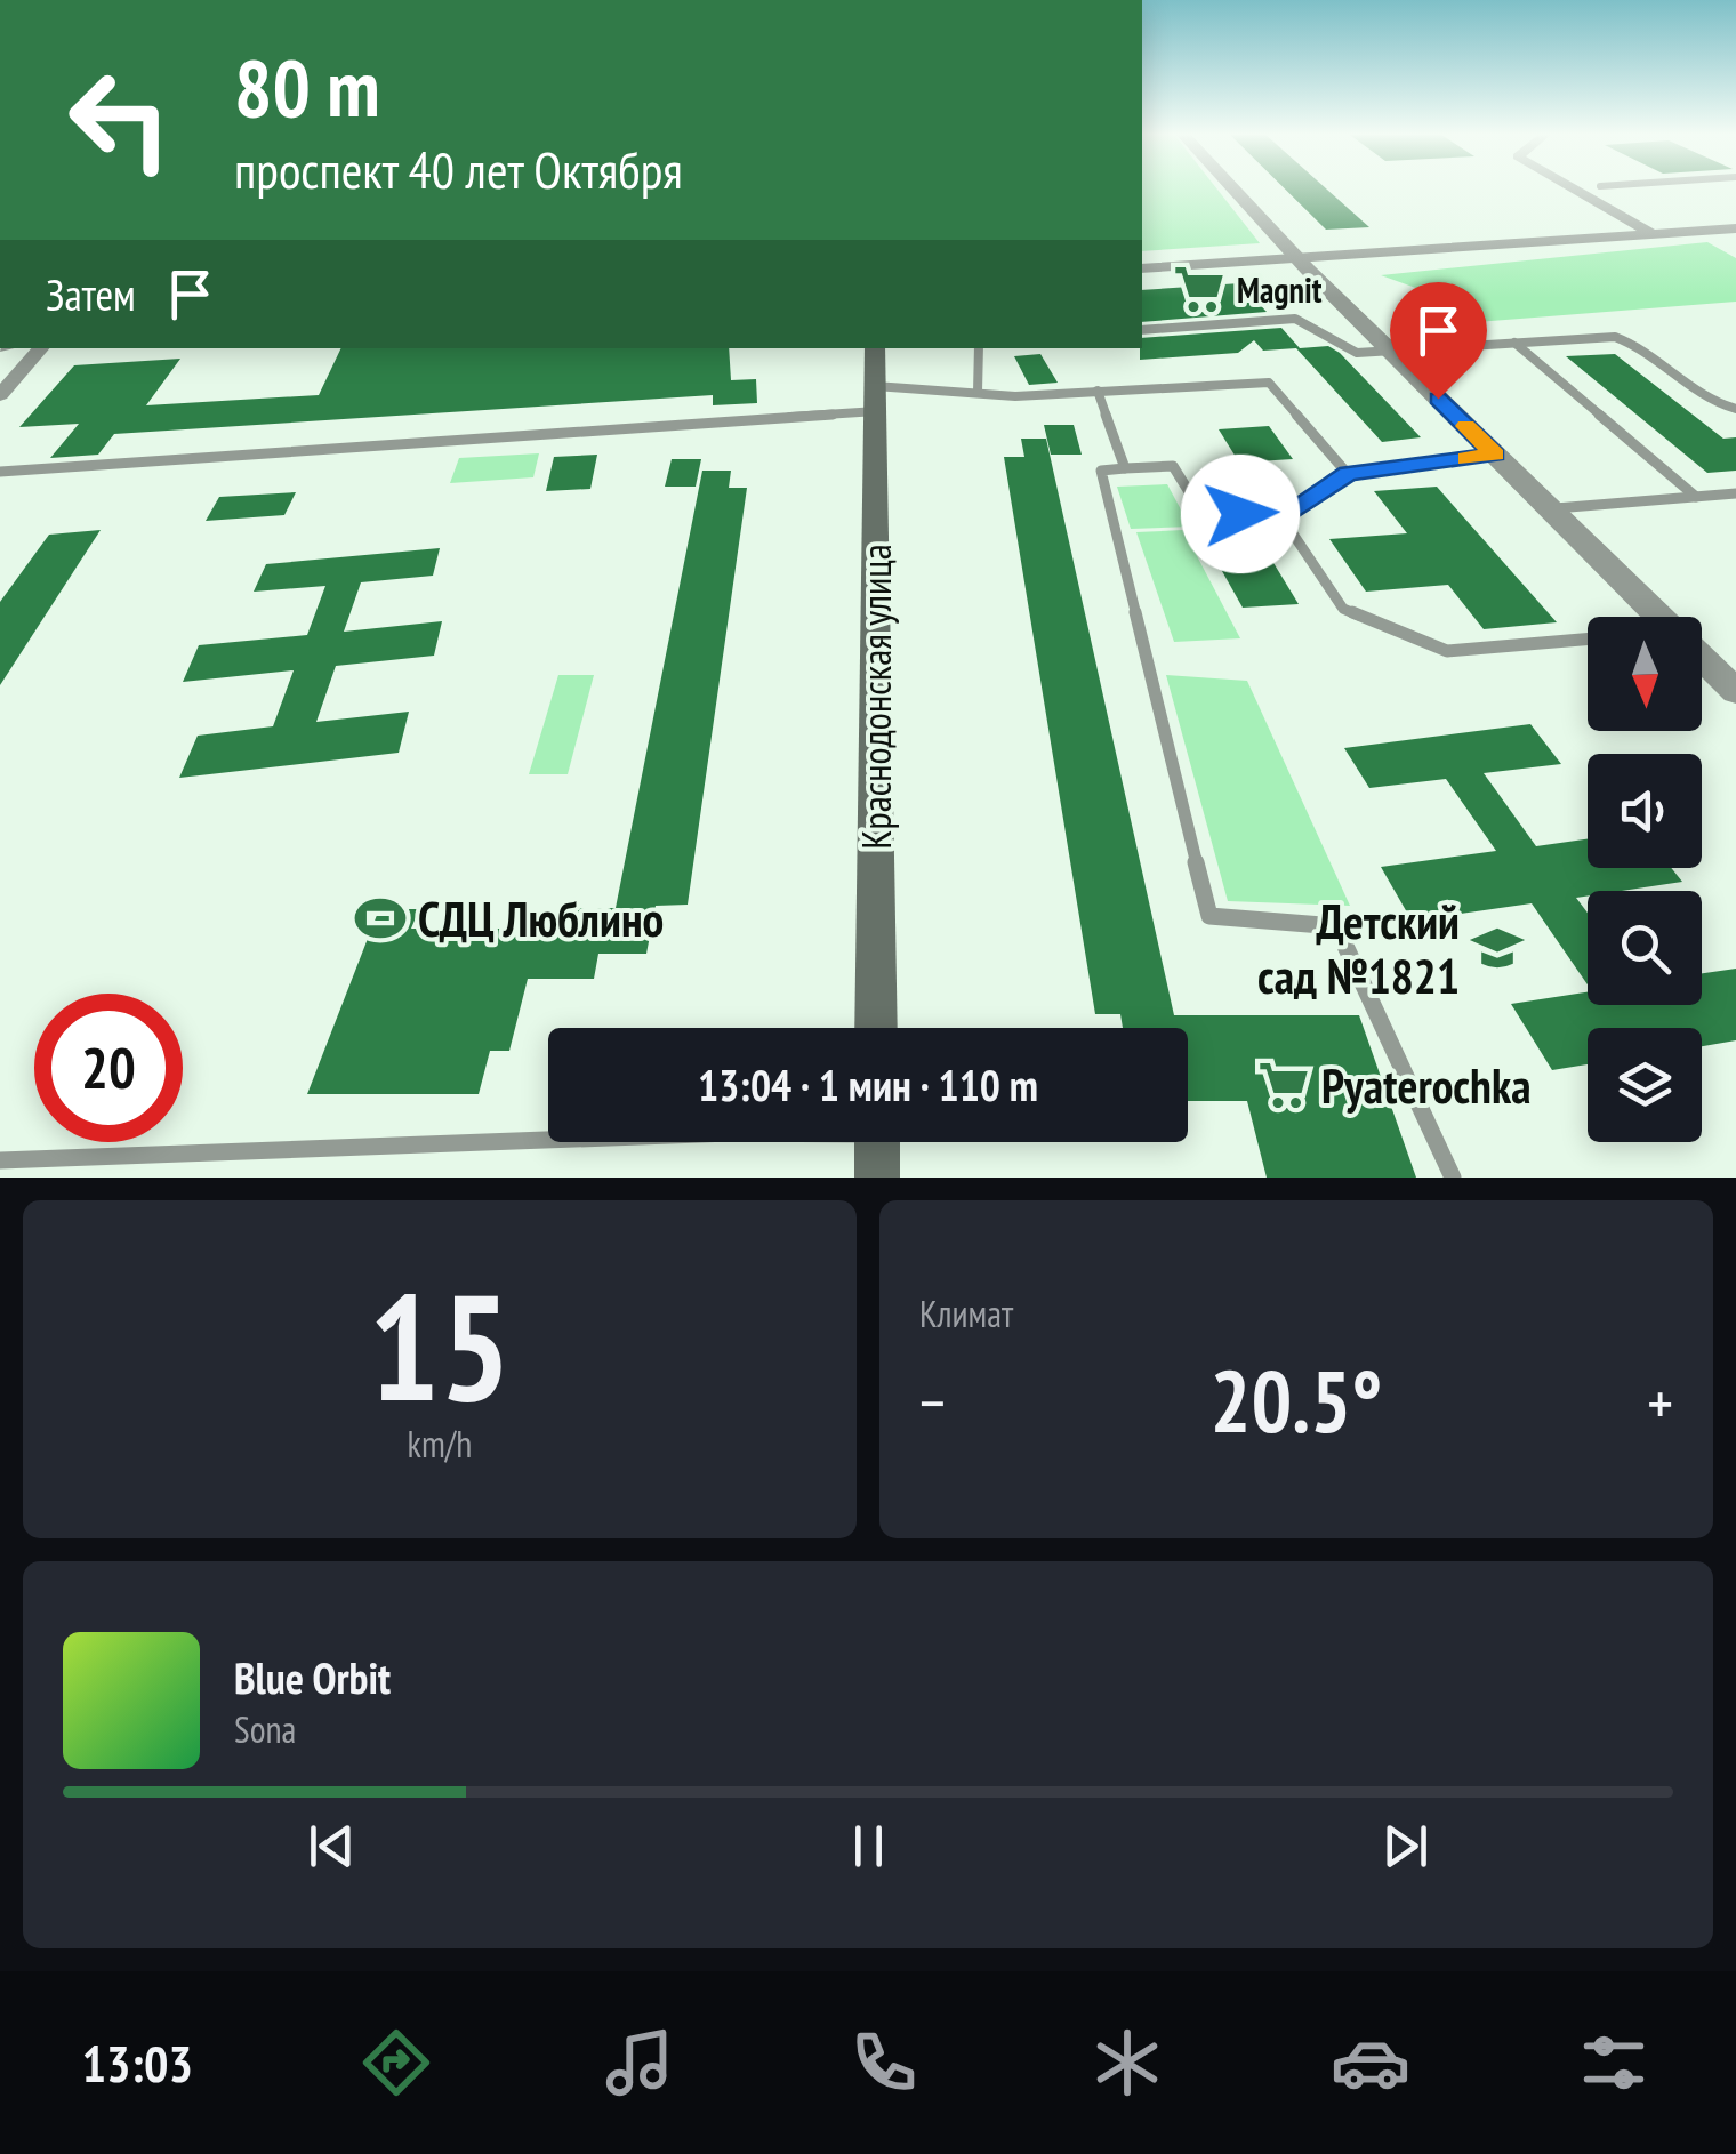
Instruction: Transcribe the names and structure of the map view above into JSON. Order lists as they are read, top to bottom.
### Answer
{
  "streets": {
    "main road": ["Краснодонская улица"]
  },
  "places": {
    "supermarket": ["Magnit", "Pyaterochka"],
    "sports": ["СДЦ Люблино"],
    "school or university": ["Детский сад №1821"]
  },
  "north": "bottom",
  "page": {
    "turn": ["80 m", "проспект 40 лет Октября"],
    "then": "Затем",
    "limit": "20",
    "trip": "13:04 · 1 мин · 110 m",
    "tile": [
      ["15", "km/h"],
      "Климат"
    ],
    "heat": ["−", "20.5°", "+"],
    "song": ["Blue Orbit", "Sona"],
    "tabs": "13:03"
  }
}
